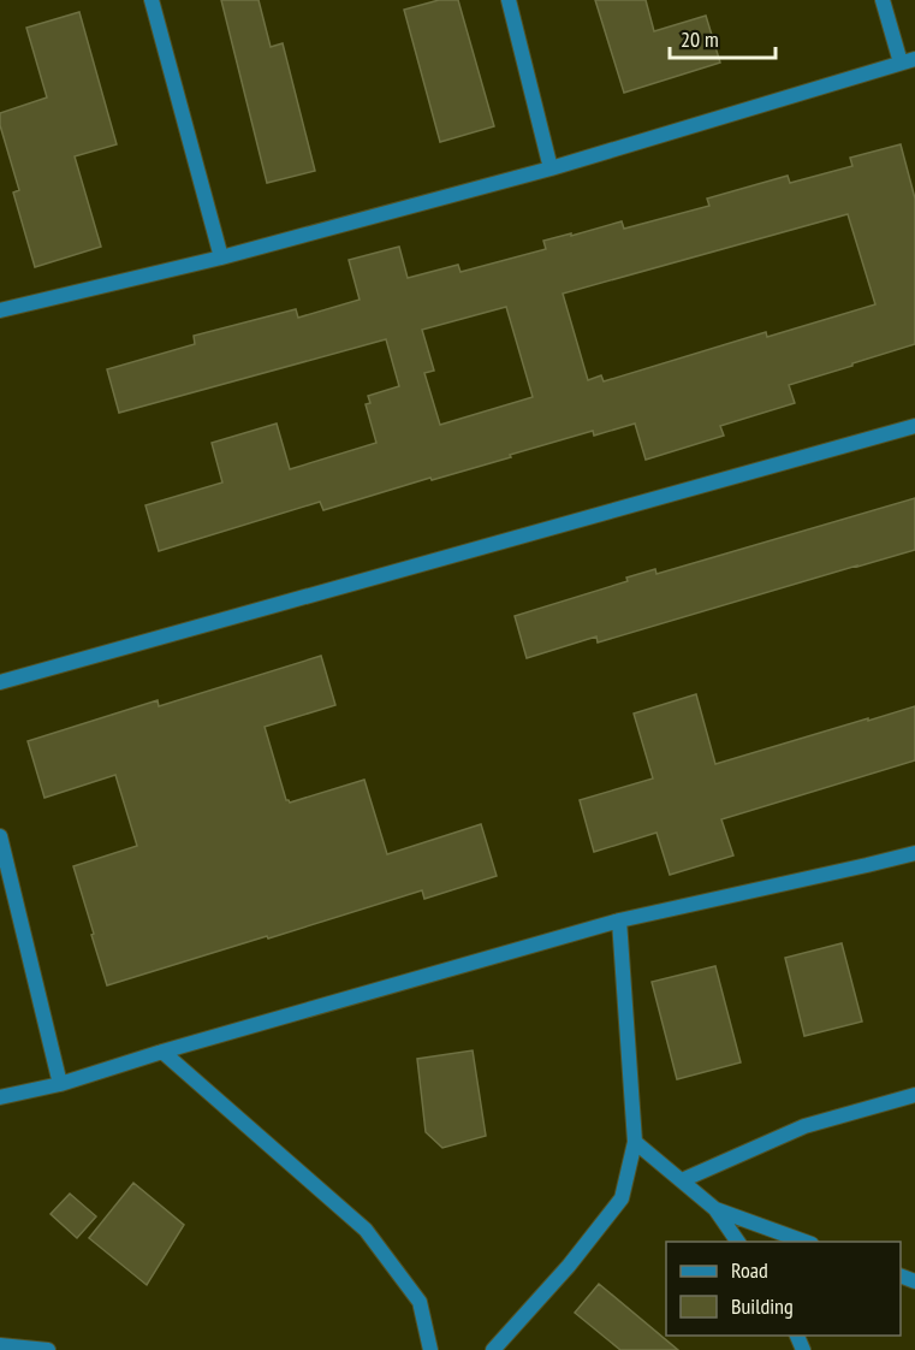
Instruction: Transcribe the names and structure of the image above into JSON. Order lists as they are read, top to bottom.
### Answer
{
  "legend": ["Road", "Building"],
  "scale_bar": "20 m"
}
